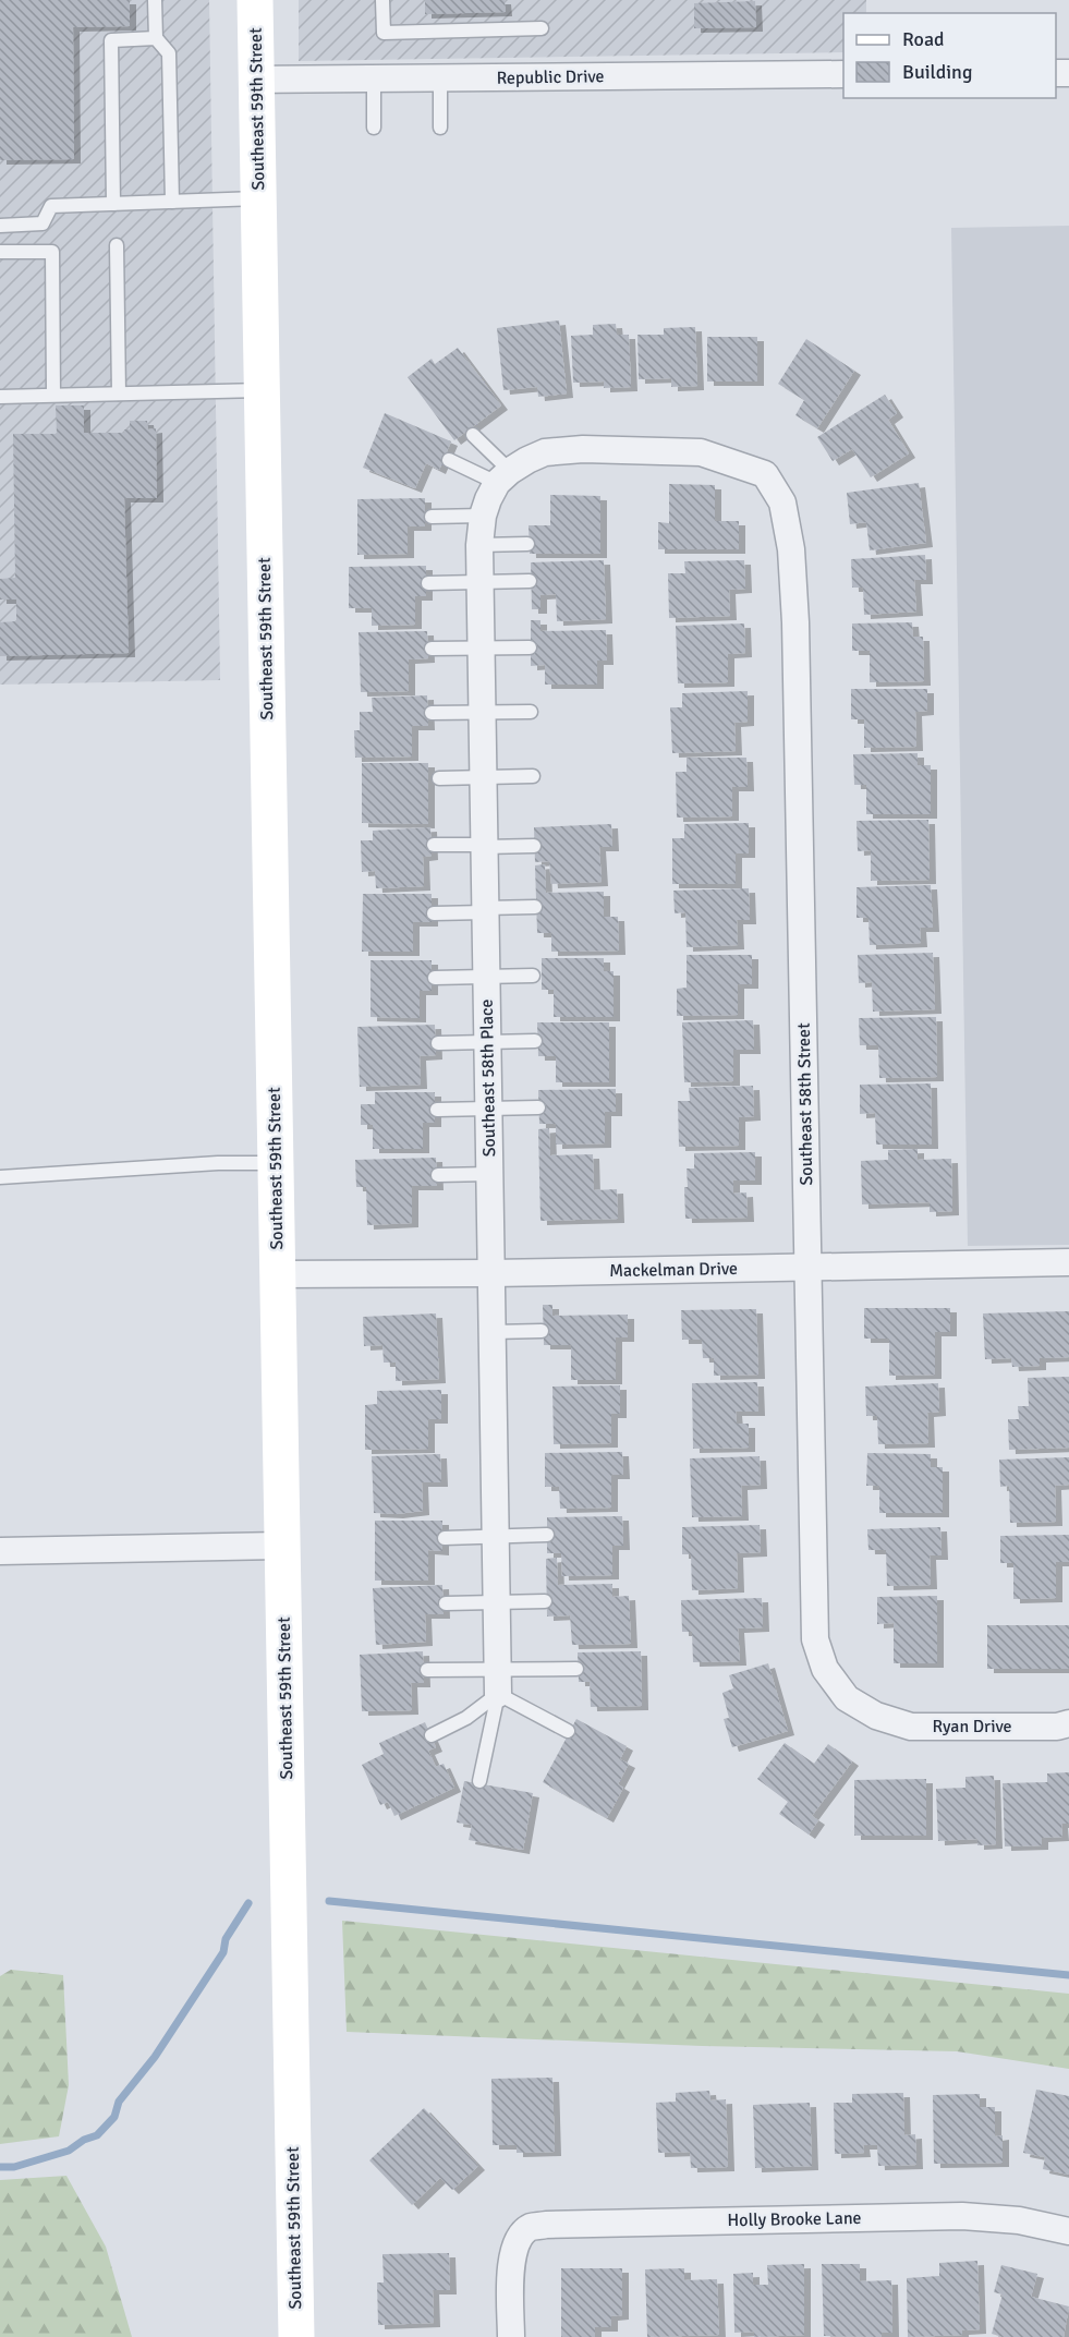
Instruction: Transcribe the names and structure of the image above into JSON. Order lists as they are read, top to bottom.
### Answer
{
  "streets": {
    "main road": ["Southeast 59th Street"],
    "street": [
      "Republic Drive",
      "Southeast 58th Place",
      "Southeast 58th Street",
      "Mackelman Drive",
      "Ryan Drive",
      "Holly Brooke Lane"
    ]
  },
  "crossings": [
    ["Republic Drive", "Southeast 59th Street"],
    ["Southeast 59th Street", "Mackelman Drive"],
    ["Southeast 58th Place", "Southeast 58th Street"],
    ["Southeast 58th Place", "Mackelman Drive"],
    ["Southeast 58th Street", "Mackelman Drive"],
    ["Southeast 58th Street", "Ryan Drive"]
  ],
  "legend": ["Road", "Building"]
}
